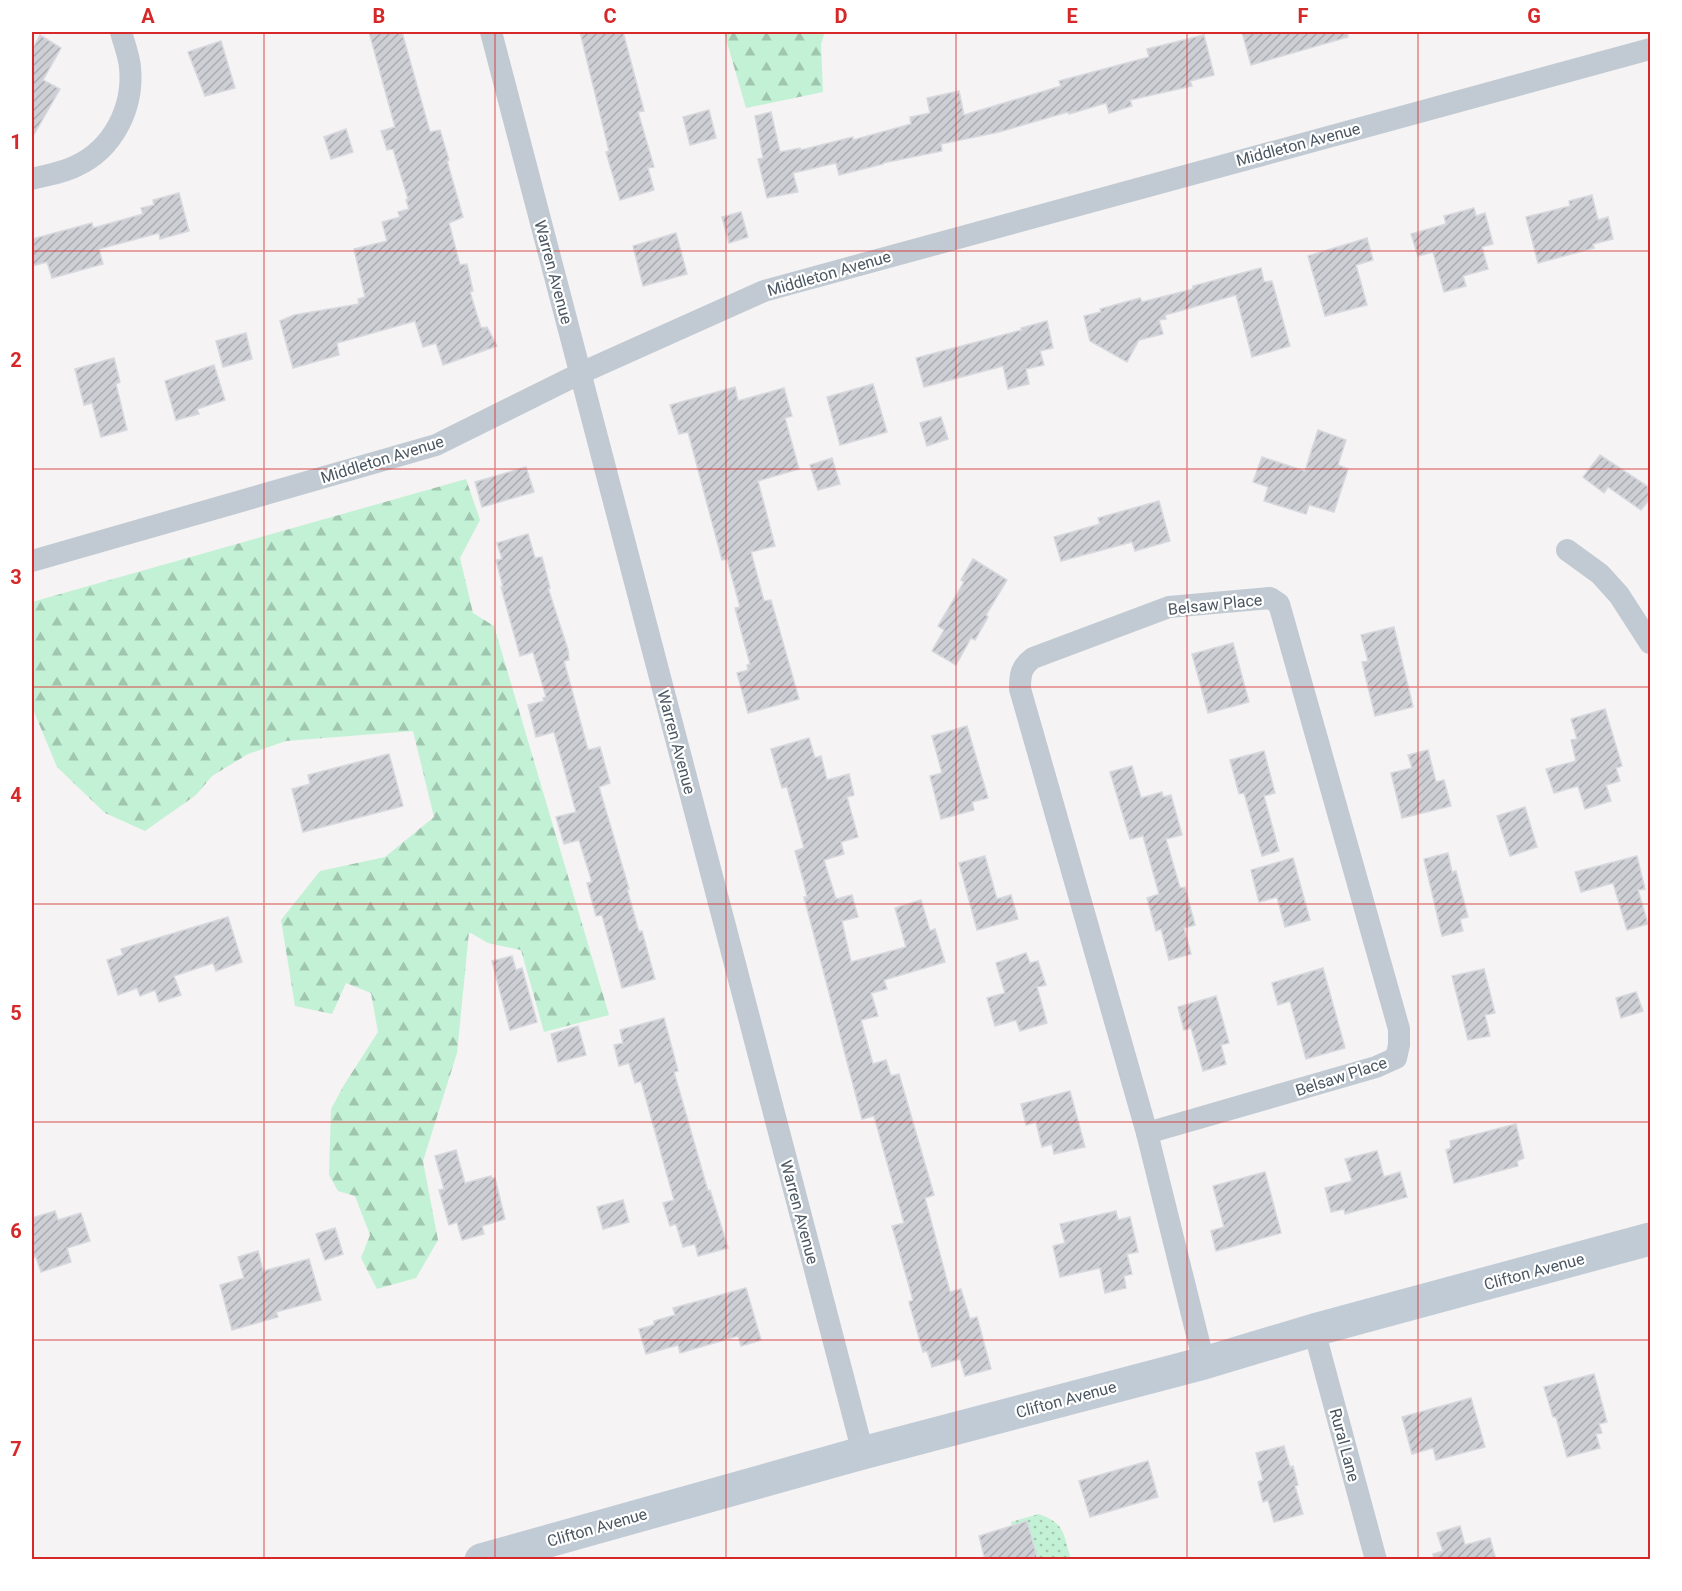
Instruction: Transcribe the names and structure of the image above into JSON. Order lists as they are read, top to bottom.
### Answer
{
  "streets": {
    "main road": ["Clifton Avenue"],
    "street": [
      "Middleton Avenue",
      "Warren Avenue",
      "Belsaw Place",
      "Rural Lane"
    ]
  },
  "crossings": [
    ["Middleton Avenue", "Warren Avenue"],
    ["Warren Avenue", "Clifton Avenue"],
    ["Belsaw Place", "Clifton Avenue"],
    ["Clifton Avenue", "Rural Lane"]
  ],
  "grid": {
    "columns": [
      "A",
      "B",
      "C",
      "D",
      "E",
      "F",
      "G"
    ],
    "rows": [
      "1",
      "2",
      "3",
      "4",
      "5",
      "6",
      "7"
    ]
  }
}
